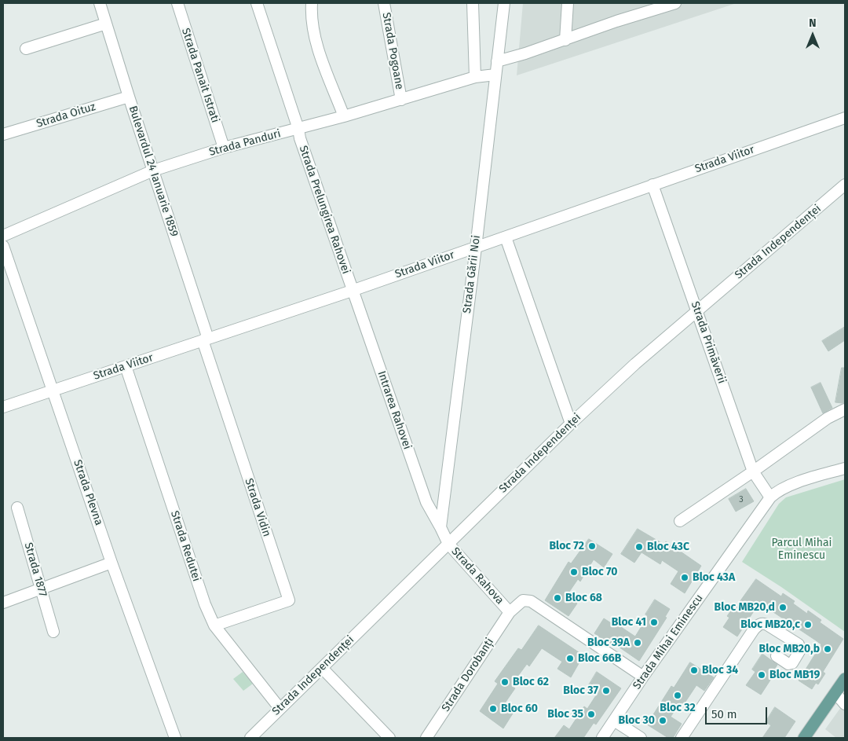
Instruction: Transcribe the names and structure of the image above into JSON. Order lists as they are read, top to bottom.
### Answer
{
  "streets": {
    "street": [
      "Strada Pogoane",
      "Strada Panait Istrati",
      "Strada Oituz",
      "Strada Panduri",
      "Strada Viitor",
      "Bulevardul 24 Ianuarie 1859",
      "Strada Prelungirea Rahovei",
      "Strada Independenței",
      "Strada Gării Noi",
      "Strada Primăverii",
      "Intrarea Rahovei",
      "Strada Plevna",
      "Strada Vidin",
      "Strada Redutei",
      "Strada 1877",
      "Strada Rahova",
      "Strada Mihai Eminescu",
      "Strada Dorobanți"
    ]
  },
  "crossings": [
    ["Strada Pogoane", "Strada Panduri"],
    ["Strada Panait Istrati", "Strada Panduri"],
    ["Strada Oituz", "Bulevardul 24 Ianuarie 1859"],
    ["Strada Panduri", "Bulevardul 24 Ianuarie 1859"],
    ["Strada Panduri", "Strada Prelungirea Rahovei"],
    ["Strada Panduri", "Strada Gării Noi"],
    ["Strada Viitor", "Bulevardul 24 Ianuarie 1859"],
    ["Strada Viitor", "Strada Prelungirea Rahovei"],
    ["Strada Viitor", "Strada Gării Noi"],
    ["Strada Viitor", "Strada Primăverii"],
    ["Strada Viitor", "Intrarea Rahovei"],
    ["Strada Viitor", "Strada Plevna"],
    ["Strada Viitor", "Strada Vidin"],
    ["Strada Viitor", "Strada Redutei"],
    ["Bulevardul 24 Ianuarie 1859", "Strada Vidin"],
    ["Strada Prelungirea Rahovei", "Intrarea Rahovei"],
    ["Strada Independenței", "Strada Primăverii"],
    ["Strada Independenței", "Strada Redutei"],
    ["Strada Independenței", "Strada Rahova"],
    ["Strada Gării Noi", "Intrarea Rahovei"],
    ["Strada Primăverii", "Strada Mihai Eminescu"],
    ["Strada Vidin", "Strada Redutei"],
    ["Strada Rahova", "Strada Mihai Eminescu"],
    ["Strada Rahova", "Strada Dorobanți"]
  ],
  "parks": ["Parcul Mihai Eminescu"],
  "places": [
    "Bloc 72",
    "Bloc 43C",
    "Bloc 70",
    "Bloc 43A",
    "Bloc 68",
    "Bloc MB20,d",
    "Bloc 41",
    "Bloc MB20,c",
    "Bloc 39A",
    "Bloc MB20,b",
    "Bloc 66B",
    "Bloc 34",
    "Bloc MB19",
    "Bloc 62",
    "Bloc 37",
    "Bloc 32",
    "Bloc 60",
    "Bloc 35",
    "Bloc 30"
  ],
  "house_numbers": ["3"],
  "scale_bar": "50 m",
  "north": "top"
}
